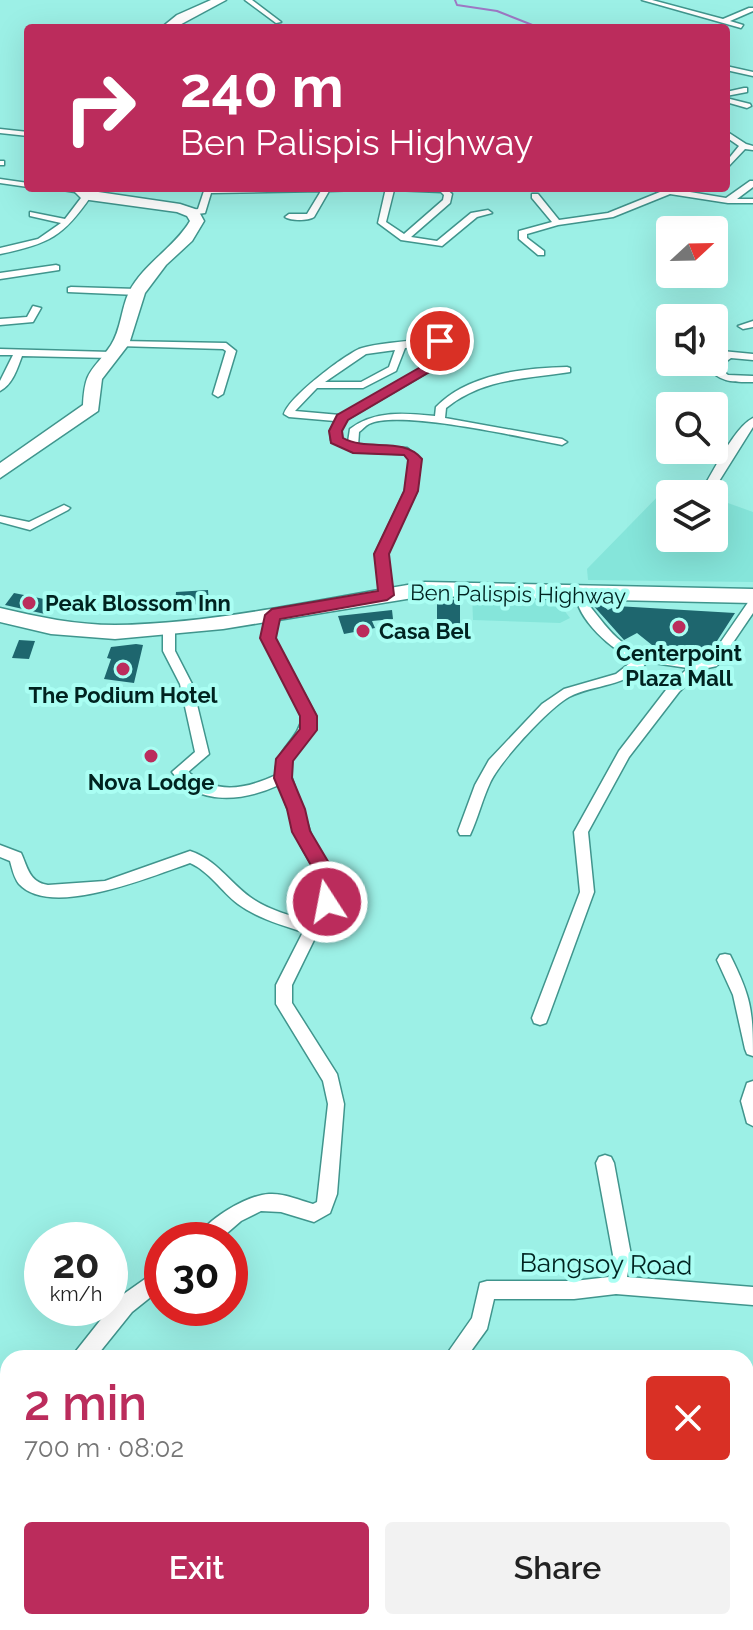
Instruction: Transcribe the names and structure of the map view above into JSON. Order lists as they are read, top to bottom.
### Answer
{
  "streets": {
    "main road": ["Ben Palispis Highway"],
    "street": ["Bangsoy Road"]
  },
  "places": [
    "Peak Blossom Inn",
    "Centerpoint Plaza Mall",
    "Casa Bel",
    "The Podium Hotel",
    "Nova Lodge"
  ],
  "north": "right",
  "page": {
    "turn": ["240 m", "Ben Palispis Highway"],
    "speed": "20 km/h",
    "limit": "30",
    "heading": ["2 min", "700 m · 08:02"],
    "buttons": ["Exit", "Share"]
  }
}
